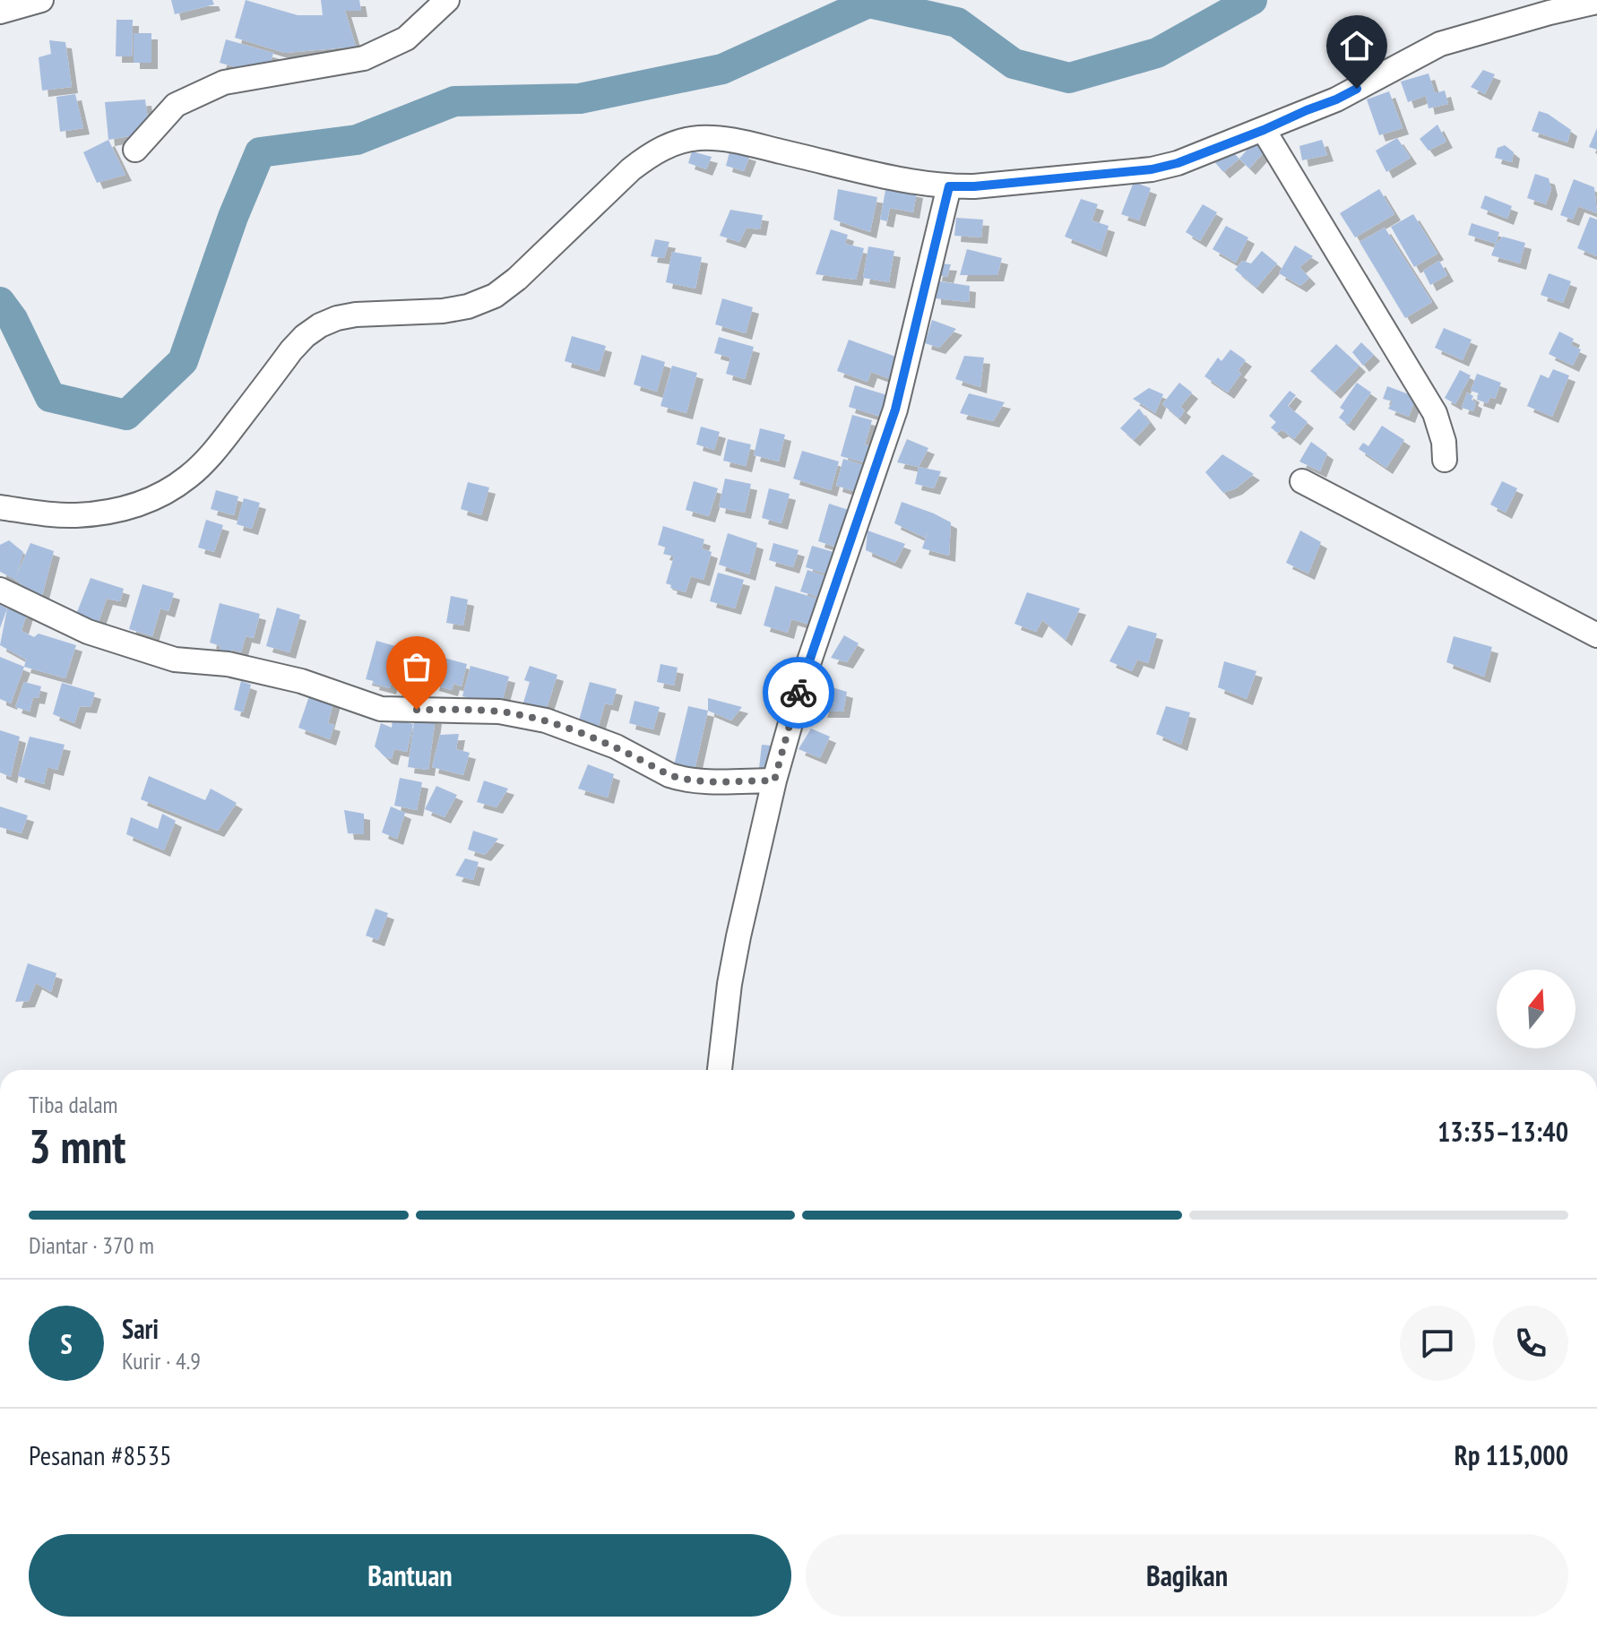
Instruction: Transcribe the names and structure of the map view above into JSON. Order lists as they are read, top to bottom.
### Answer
{
  "north": "top",
  "page": {
    "heading": ["3 mnt", "Tiba dalam", "13:35–13:40"],
    "panel": [
      "Sari",
      "Kurir · 4.9",
      "Pesanan #8535",
      "Rp 115,000"
    ],
    "bar": "Diantar · 370 m",
    "round": "S",
    "buttons": ["Bantuan", "Bagikan"]
  }
}
